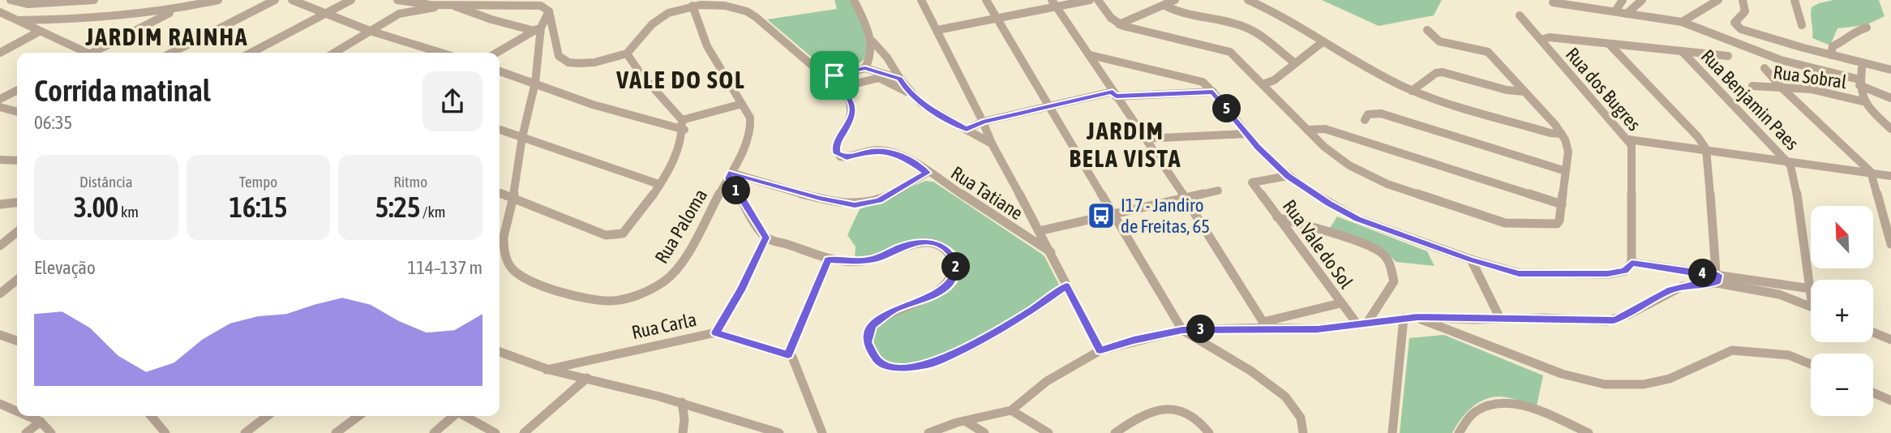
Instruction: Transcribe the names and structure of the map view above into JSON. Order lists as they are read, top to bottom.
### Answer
{
  "streets": {
    "street": [
      "Rua Sobral",
      "Rua dos Bugres",
      "Rua Benjamin Paes",
      "Rua Tatiane",
      "Rua Paloma",
      "Rua Vale do Sol",
      "Rua Carla"
    ]
  },
  "districts": ["JARDIM RAINHA", "VALE DO SOL", "JARDIM BELA VISTA"],
  "places": {
    "bus stop": ["I17 - Jandiro de Freitas, 65"]
  },
  "north": "top left",
  "page": {
    "heading": ["Corrida matinal", "06:35"],
    "pins": [
      "5",
      "1",
      "2",
      "4",
      "3"
    ],
    "stats": [
      ["Distância", "3.00 km"],
      ["Tempo", "16:15"],
      ["Ritmo", "5:25 /km"]
    ],
    "map_buttons": ["+", "−"],
    "chart": ["Elevação", "114–137 m"]
  }
}
